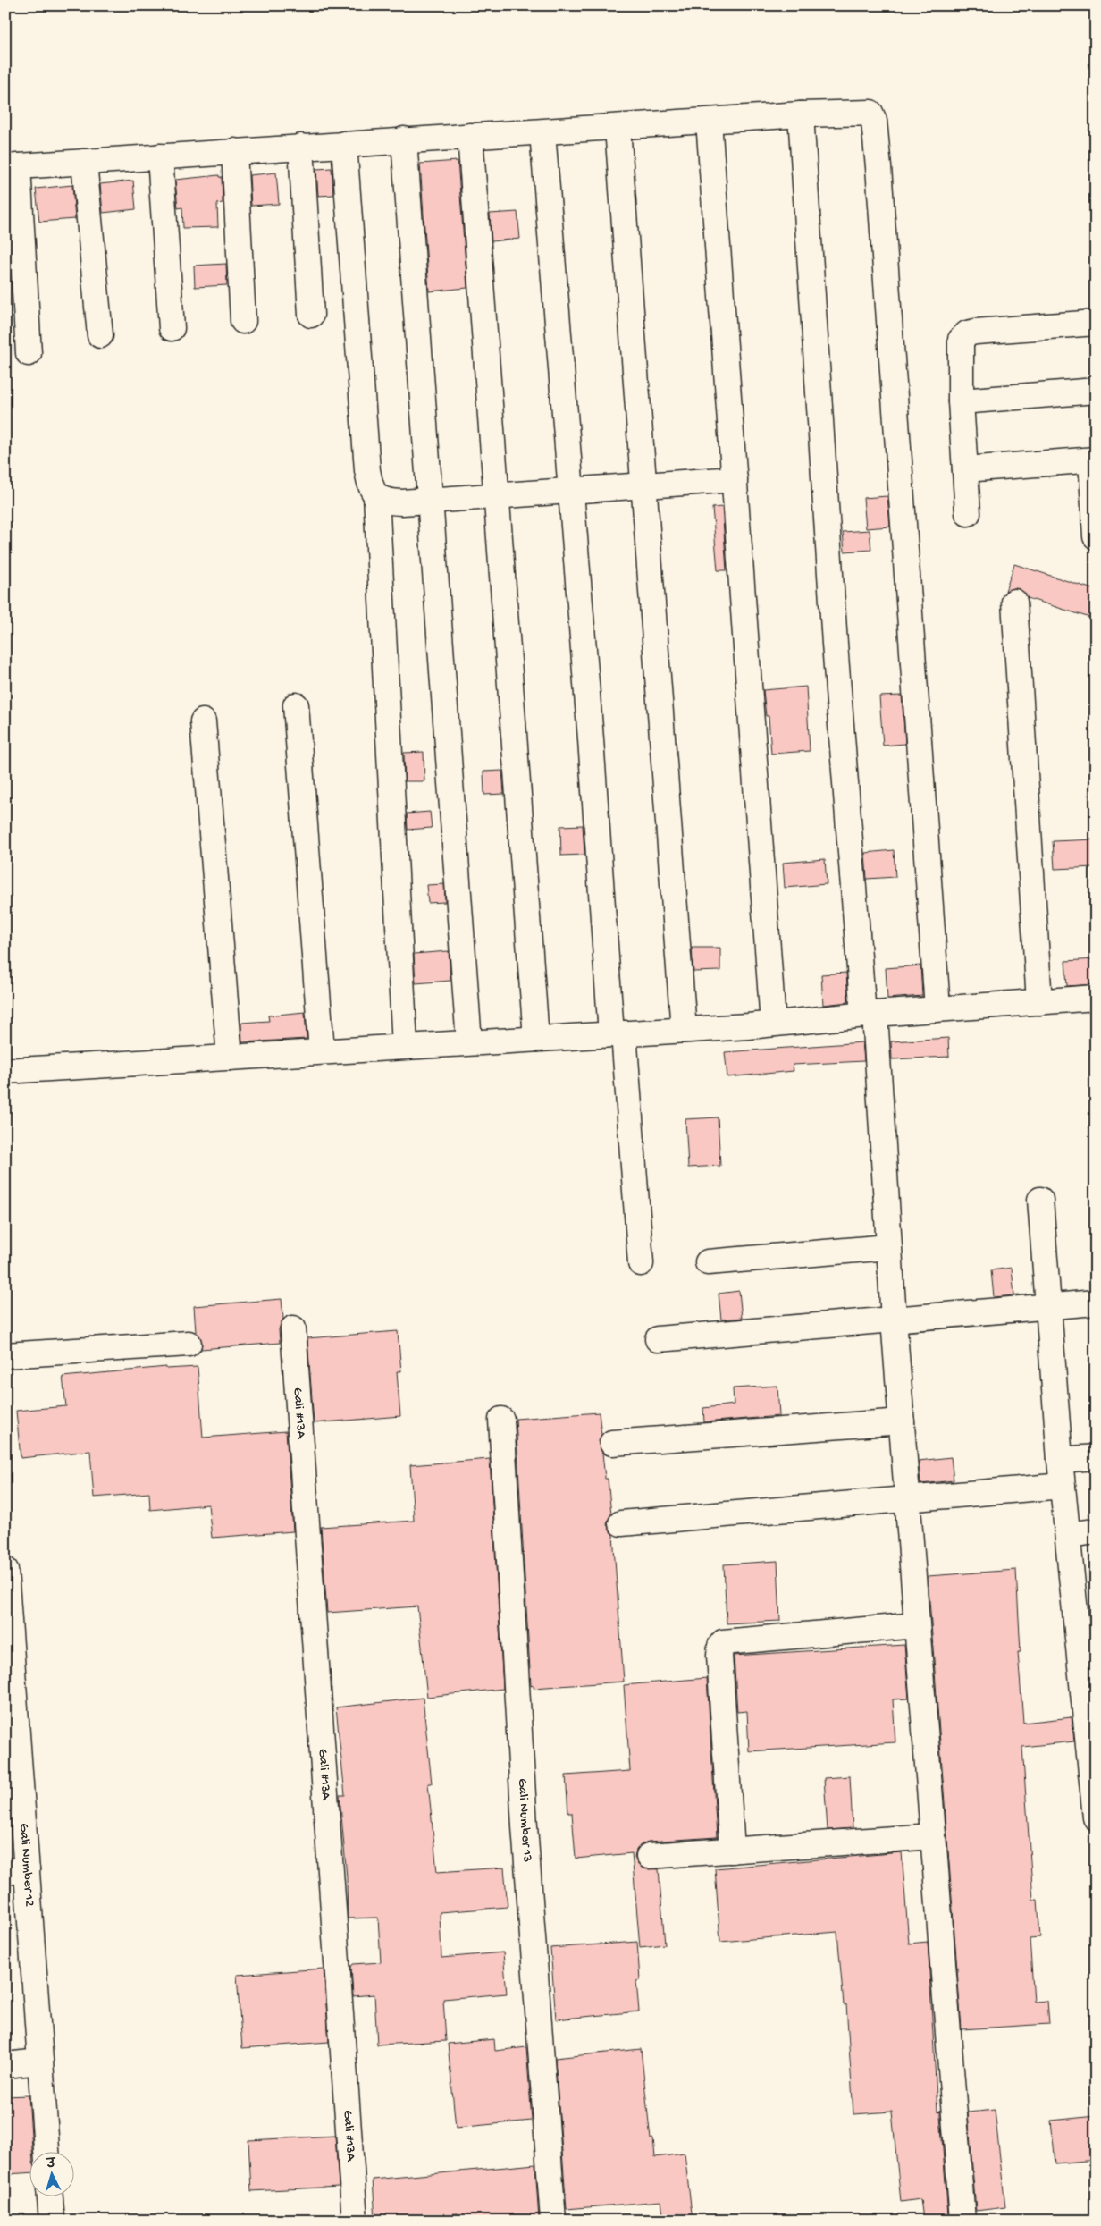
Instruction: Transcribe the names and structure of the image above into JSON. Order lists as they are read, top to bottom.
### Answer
{
  "streets": {
    "street": ["Gali #13A", "Gali Number 13", "Gali Number 12"]
  },
  "north": "top"
}
